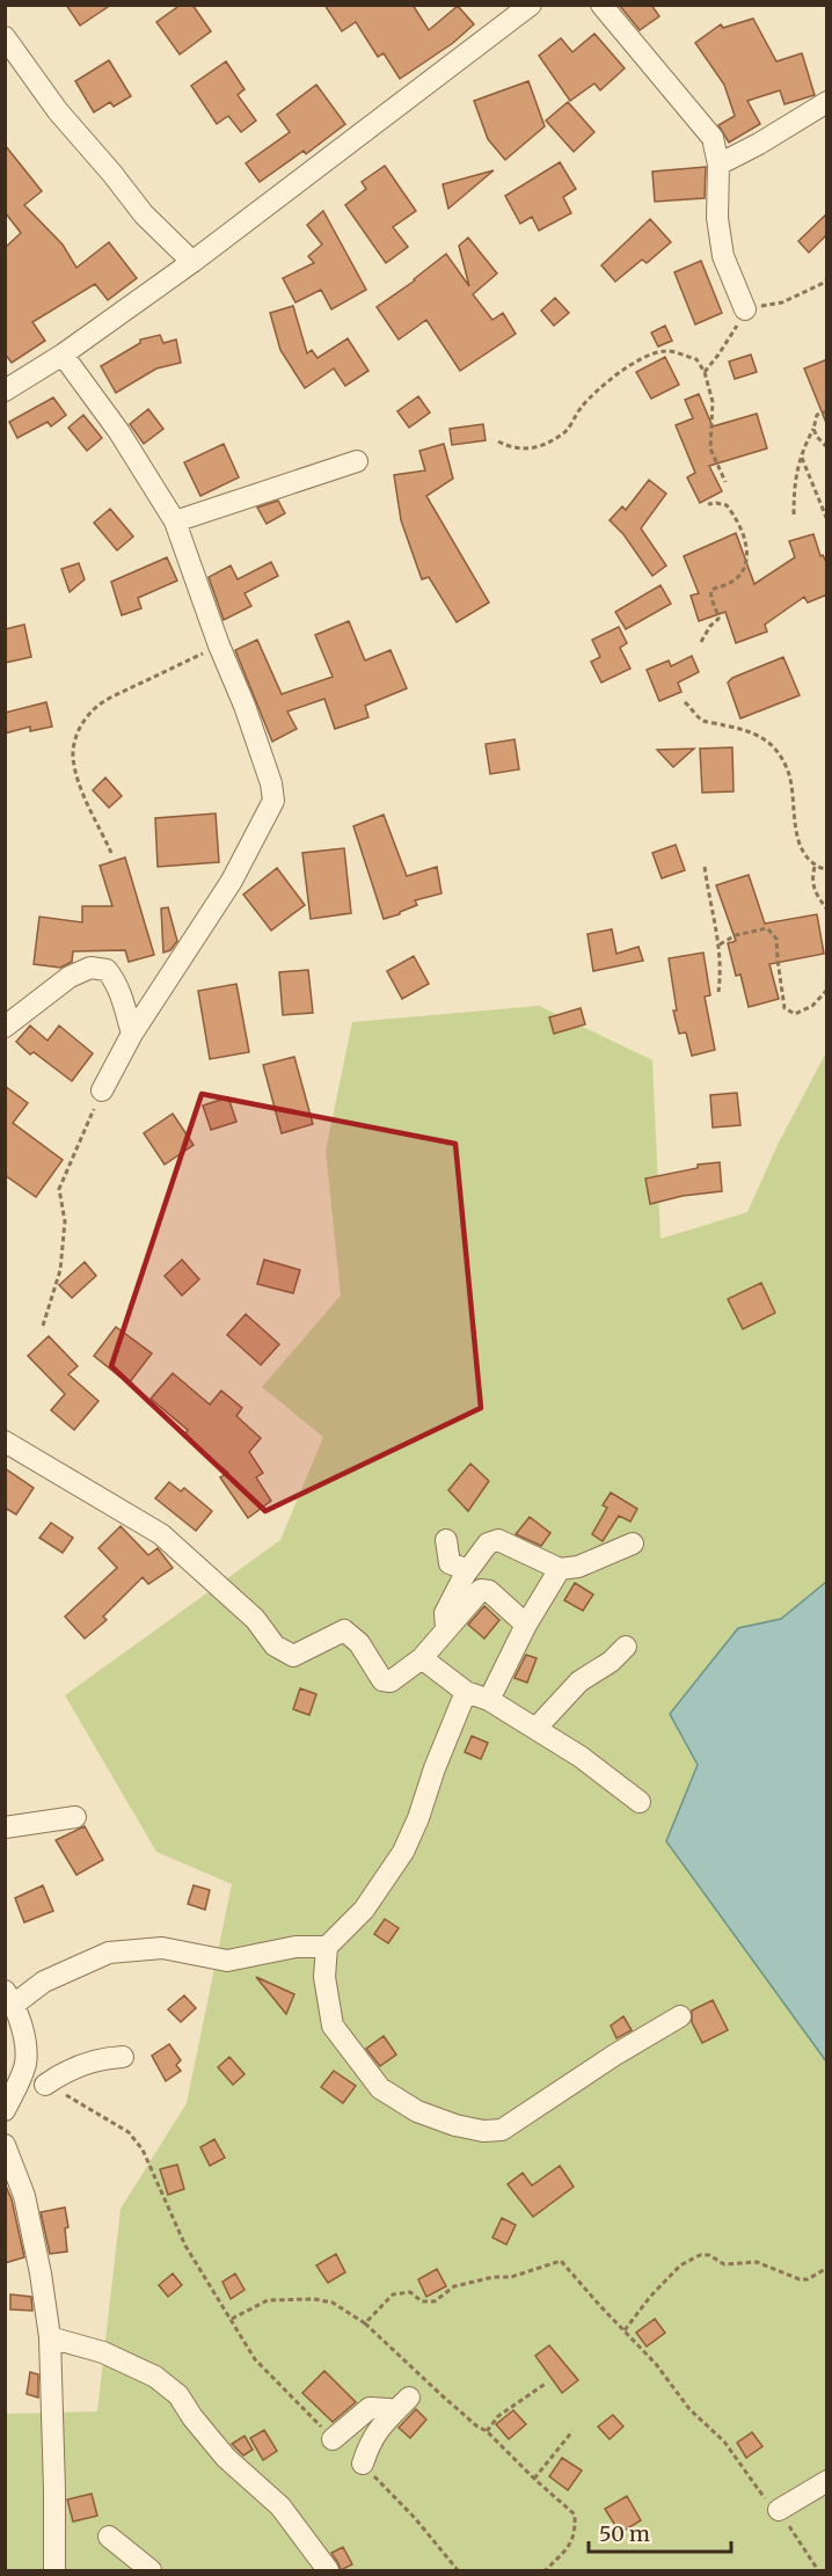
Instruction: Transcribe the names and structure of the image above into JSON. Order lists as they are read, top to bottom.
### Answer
{
  "scale_bar": "50 m"
}
